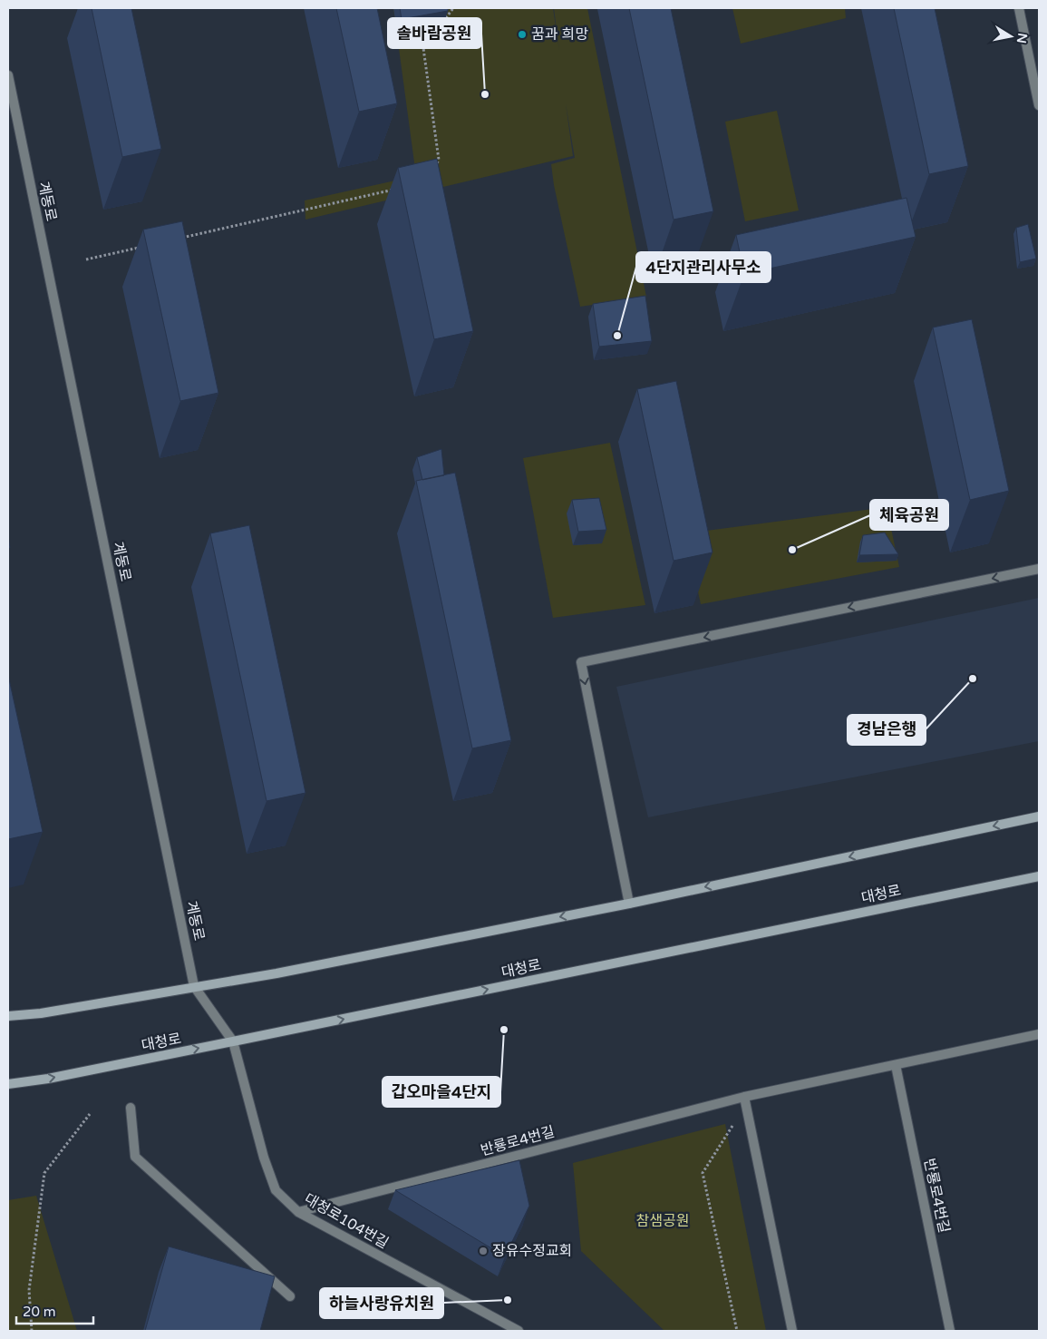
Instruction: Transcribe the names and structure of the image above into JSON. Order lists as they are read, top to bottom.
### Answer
{
  "streets": {
    "main road": ["대청로"],
    "street": ["계동로", "반룡로4번길", "대청로104번길"]
  },
  "crossings": [
    ["계동로", "대청로"],
    ["계동로", "대청로104번길"],
    ["대청로", "대청로104번길"],
    ["반룡로4번길", "대청로104번길"]
  ],
  "parks": ["참샘공원"],
  "places": [
    "꿈과 희망",
    "솔바람공원",
    "4단지관리사무소",
    "체육공원",
    "경남은행",
    "갑오마을4단지",
    "장유수정교회",
    "하늘사랑유치원"
  ],
  "scale_bar": "20 m",
  "north": "right"
}
